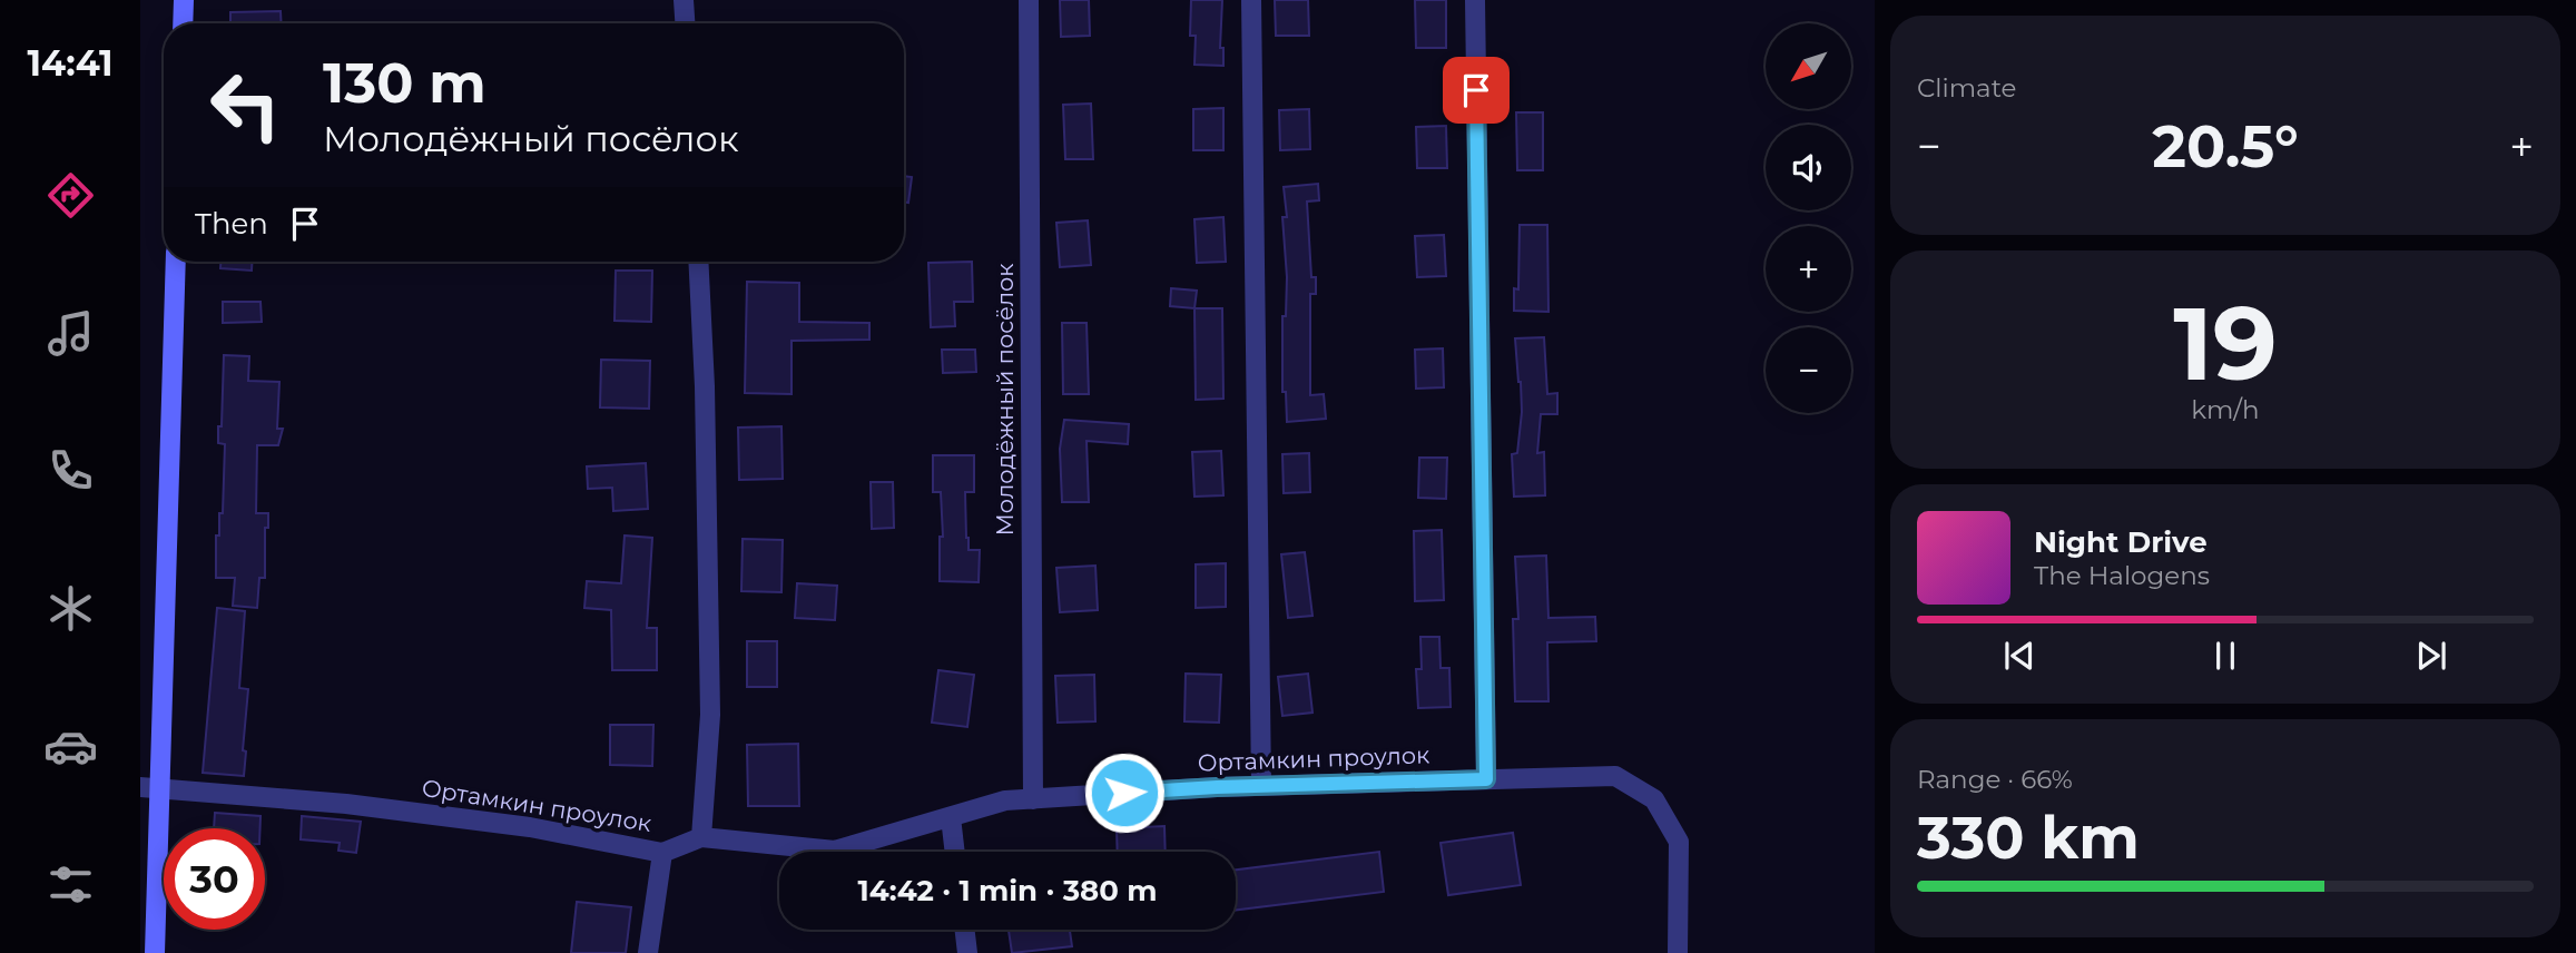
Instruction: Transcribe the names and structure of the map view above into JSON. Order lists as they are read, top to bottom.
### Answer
{
  "streets": {
    "street": ["Молодёжный посёлок", "Ортамкин проулок"]
  },
  "crossings": [
    ["Молодёжный посёлок", "Ортамкин проулок"]
  ],
  "north": "bottom left",
  "page": {
    "tabs": "14:41",
    "tile": [
      "Climate",
      ["19", "km/h"],
      ["Range · 66%", "330 km"]
    ],
    "map_buttons": ["+", "−"],
    "turn": ["130 m", "Молодёжный посёлок"],
    "heat": ["−", "20.5°", "+"],
    "then": "Then",
    "song": ["Night Drive", "The Halogens"],
    "limit": "30",
    "trip": "14:42 · 1 min · 380 m"
  }
}
